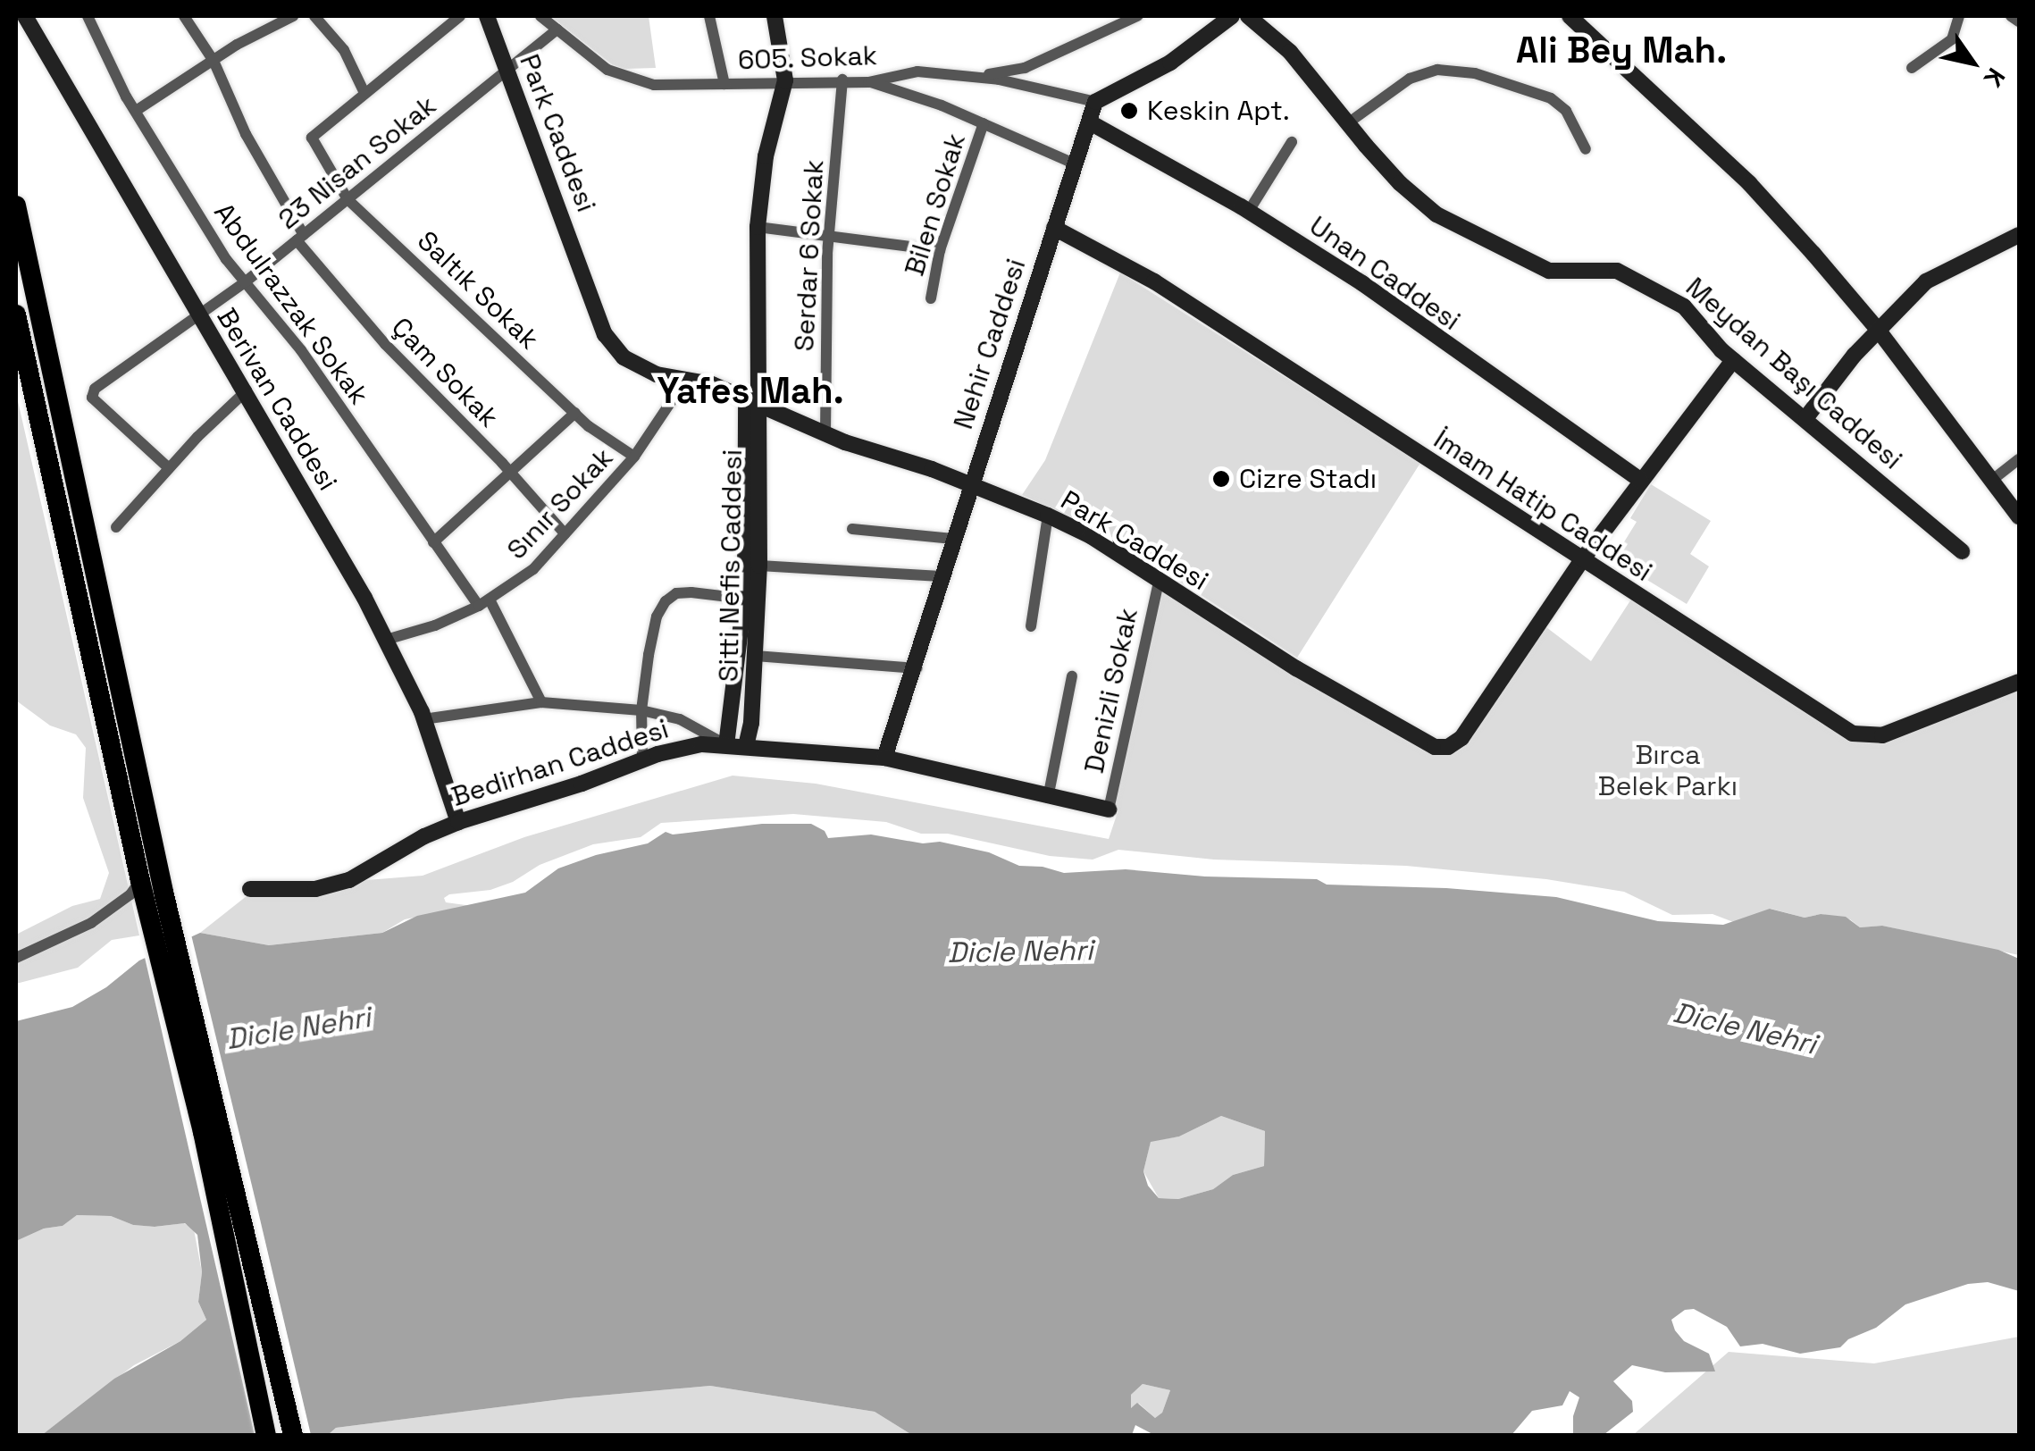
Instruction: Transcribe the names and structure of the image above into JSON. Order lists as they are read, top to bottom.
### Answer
{
  "streets": {
    "street": [
      "605. Sokak",
      "Park Caddesi",
      "23 Nisan Sokak",
      "Bilen Sokak",
      "Serdar 6 Sokak",
      "Unan Caddesi",
      "Saltık Sokak",
      "Abdulrazzak Sokak",
      "Nehir Caddesi",
      "Çam Sokak",
      "Meydan Başı Caddesi",
      "Berivan Caddesi",
      "Sınır Sokak",
      "İmam Hatip Caddesi",
      "Sitti Nefis Caddesi",
      "Denizli Sokak",
      "Bedirhan Caddesi"
    ]
  },
  "crossings": [
    ["605. Sokak", "23 Nisan Sokak"],
    ["605. Sokak", "Serdar 6 Sokak"],
    ["605. Sokak", "Nehir Caddesi"],
    ["605. Sokak", "Sitti Nefis Caddesi"],
    ["Park Caddesi", "23 Nisan Sokak"],
    ["Park Caddesi", "Serdar 6 Sokak"],
    ["Park Caddesi", "Unan Caddesi"],
    ["Park Caddesi", "Nehir Caddesi"],
    ["Park Caddesi", "Meydan Başı Caddesi"],
    ["Park Caddesi", "Sınır Sokak"],
    ["Park Caddesi", "İmam Hatip Caddesi"],
    ["Park Caddesi", "Sitti Nefis Caddesi"],
    ["Park Caddesi", "Denizli Sokak"],
    ["23 Nisan Sokak", "Saltık Sokak"],
    ["23 Nisan Sokak", "Abdulrazzak Sokak"],
    ["23 Nisan Sokak", "Çam Sokak"],
    ["23 Nisan Sokak", "Berivan Caddesi"],
    ["Unan Caddesi", "Nehir Caddesi"],
    ["Saltık Sokak", "Sınır Sokak"],
    ["Abdulrazzak Sokak", "Sınır Sokak"],
    ["Nehir Caddesi", "İmam Hatip Caddesi"],
    ["Nehir Caddesi", "Bedirhan Caddesi"],
    ["Çam Sokak", "Sınır Sokak"],
    ["Berivan Caddesi", "Sınır Sokak"],
    ["Berivan Caddesi", "Bedirhan Caddesi"],
    ["Sitti Nefis Caddesi", "Bedirhan Caddesi"],
    ["Denizli Sokak", "Bedirhan Caddesi"]
  ],
  "districts": ["Ali Bey Mah.", "Yafes Mah."],
  "water": ["Dicle Nehri"],
  "parks": ["Bırca Belek Parkı"],
  "places": ["Keskin Apt.", "Cizre Stadı"],
  "north": "bottom right"
}
